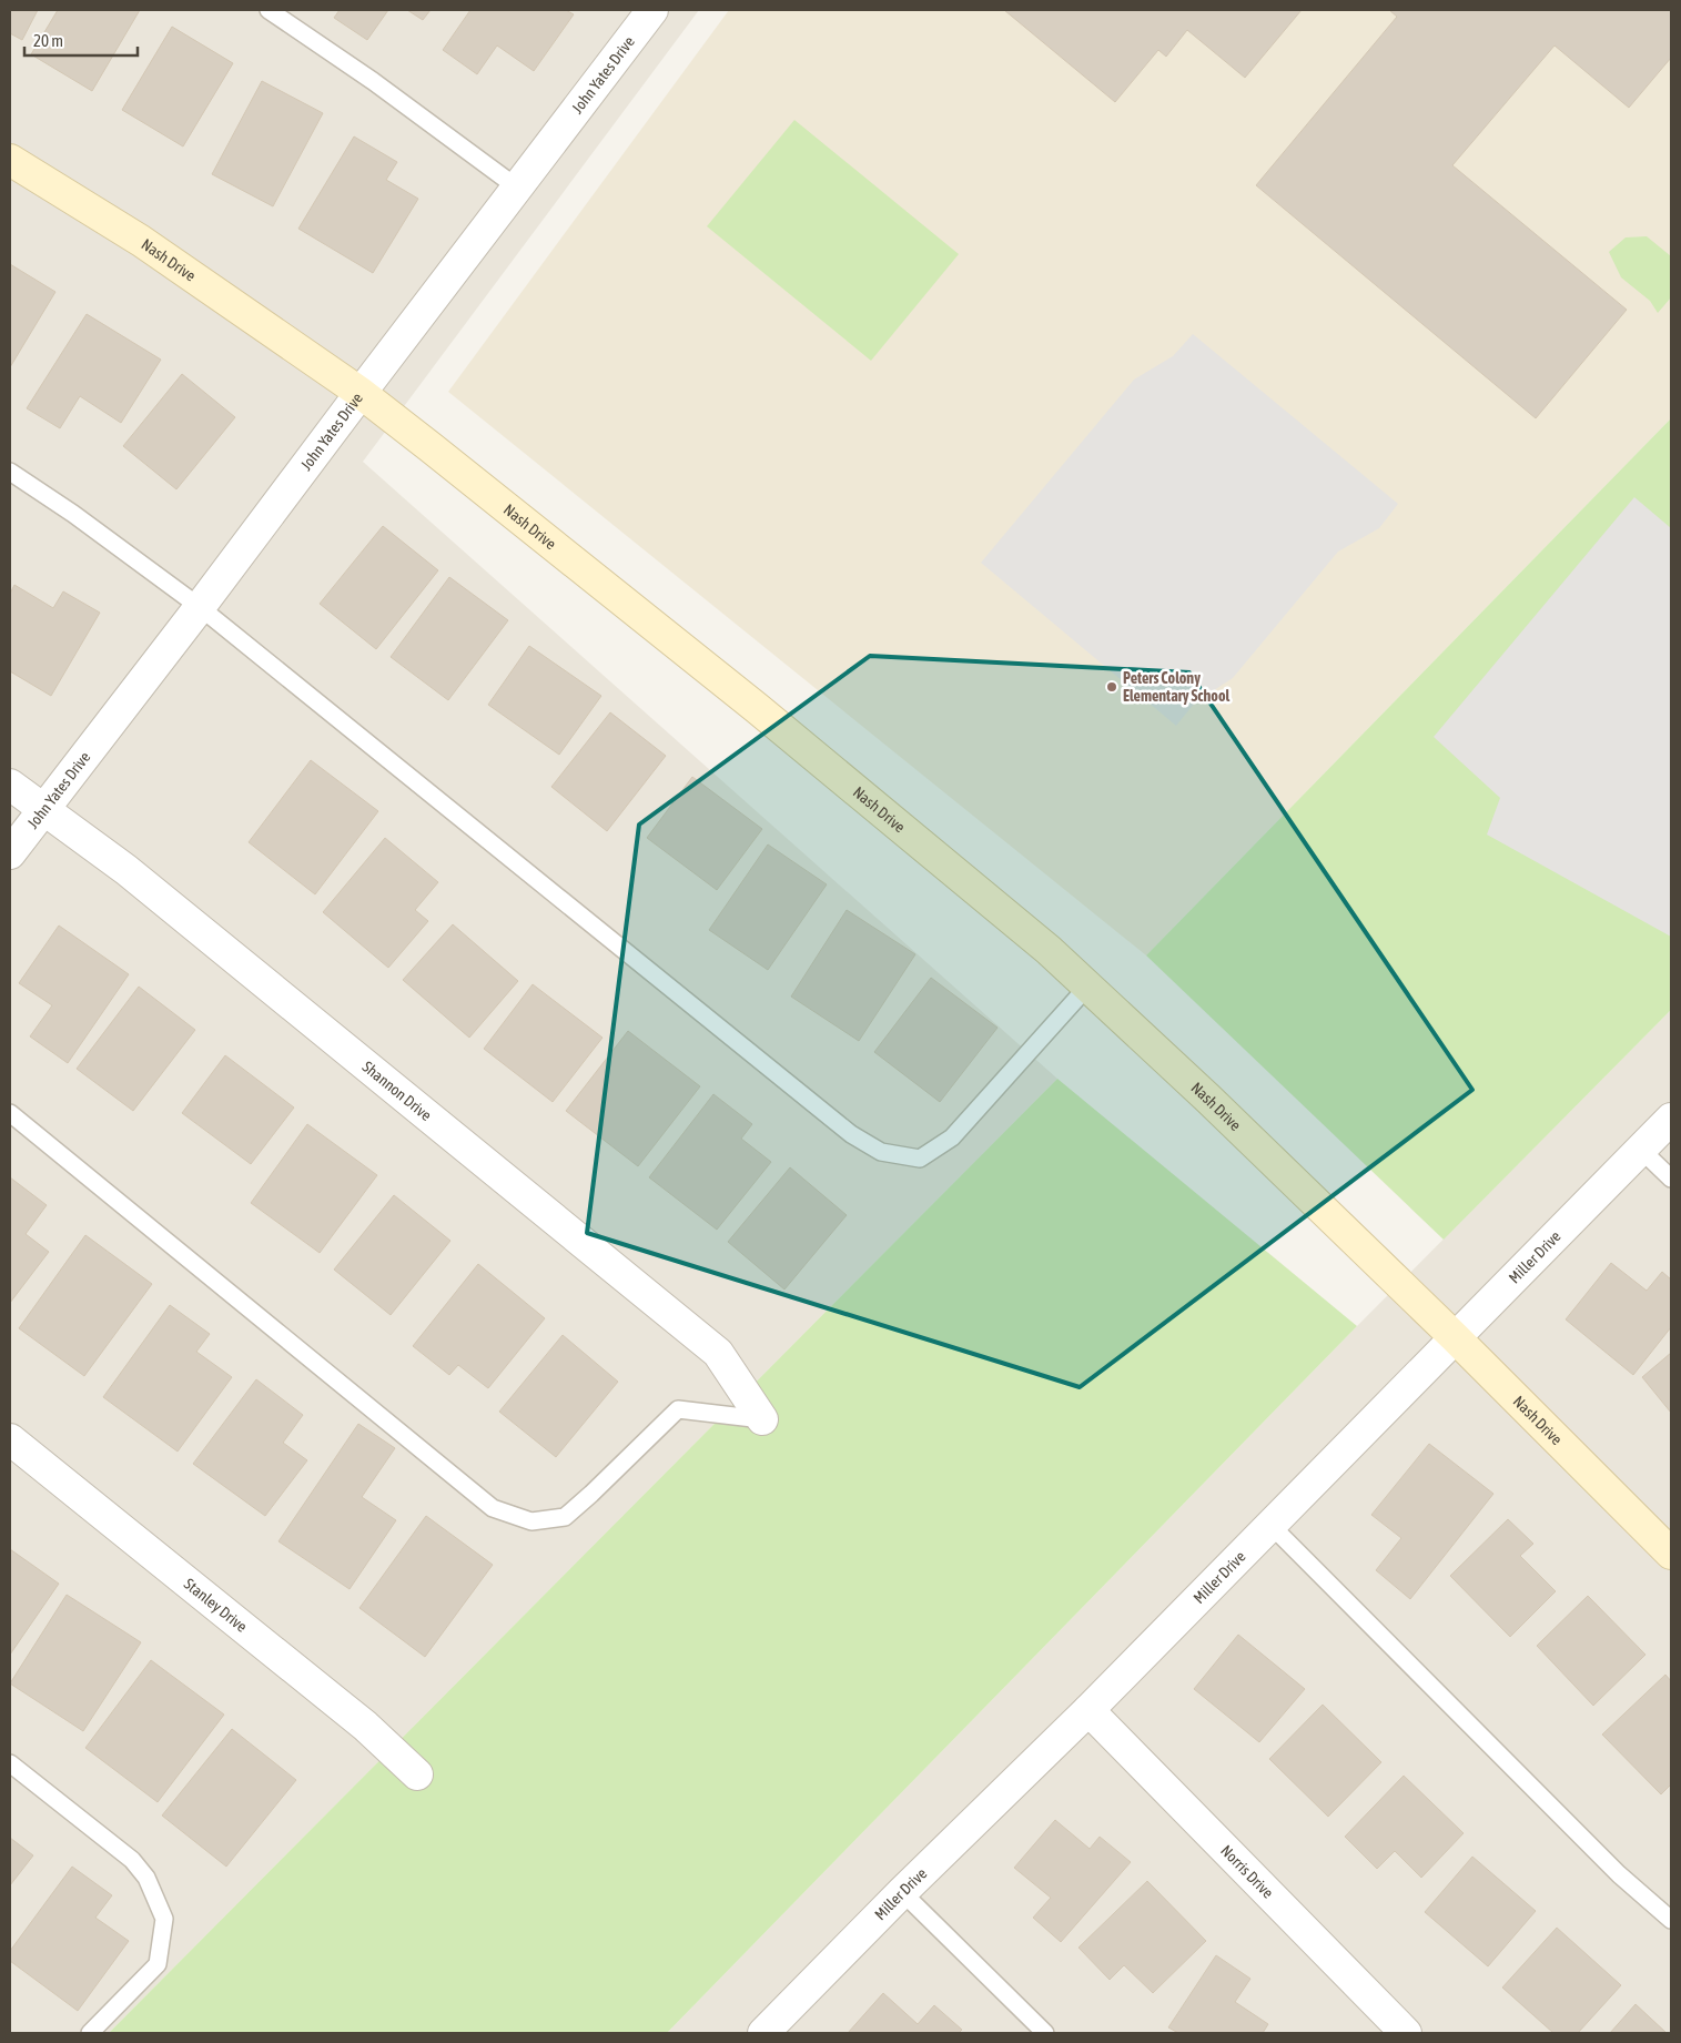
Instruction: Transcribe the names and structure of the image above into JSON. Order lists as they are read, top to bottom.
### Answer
{
  "streets": {
    "street": [
      "John Yates Drive",
      "Nash Drive",
      "Shannon Drive",
      "Miller Drive",
      "Stanley Drive",
      "Norris Drive"
    ]
  },
  "crossings": [
    ["John Yates Drive", "Nash Drive"],
    ["John Yates Drive", "Shannon Drive"],
    ["Nash Drive", "Miller Drive"],
    ["Miller Drive", "Norris Drive"]
  ],
  "places": ["Peters Colony Elementary School"],
  "scale_bar": "20 m"
}
